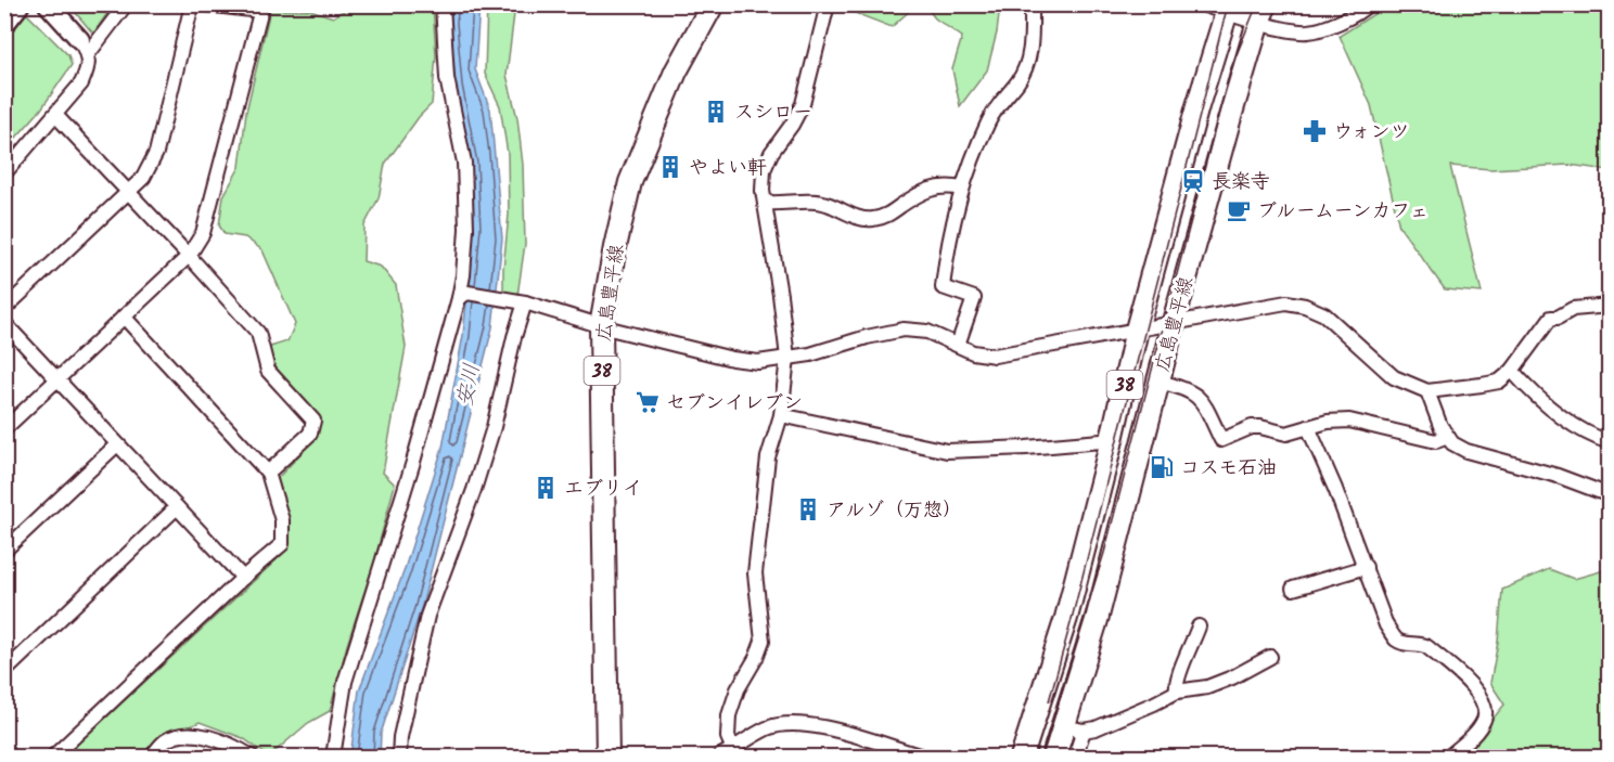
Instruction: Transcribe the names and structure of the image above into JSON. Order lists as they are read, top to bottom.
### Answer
{
  "streets": {
    "main road": ["広島豊平線", "38"]
  },
  "water": ["安川"],
  "places": {
    "building": [
      "スシロー",
      "やよい軒",
      "エブリイ",
      "アルゾ（万惣）"
    ],
    "pharmacy": ["ウォンツ"],
    "station": ["長楽寺"],
    "cafe": ["ブルームーンカフェ"],
    "supermarket": ["セブンイレブン"],
    "fuel station": ["コスモ石油"]
  }
}
